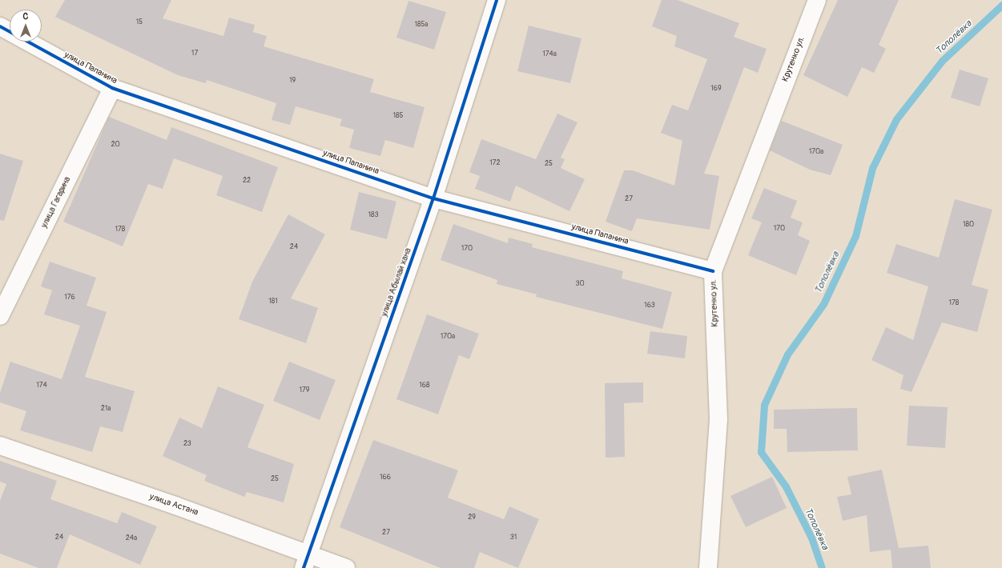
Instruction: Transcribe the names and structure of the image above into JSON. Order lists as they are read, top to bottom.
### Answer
{
  "streets": {
    "street": [
      "Крутенко ул.",
      "улица Папанина",
      "улица Гагарина",
      "улица Абылай хана",
      "улица Астана"
    ]
  },
  "crossings": [
    ["Крутенко ул.", "улица Папанина"],
    ["улица Папанина", "улица Гагарина"],
    ["улица Папанина", "улица Абылай хана"],
    ["улица Абылай хана", "улица Астана"]
  ],
  "water": ["Тополёвка"],
  "house_numbers": [
    "15",
    "185а",
    "17",
    "174а",
    "19",
    "169",
    "185",
    "20",
    "170а",
    "172",
    "25",
    "22",
    "27",
    "183",
    "180",
    "170",
    "178",
    "24",
    "170",
    "30",
    "176",
    "181",
    "178",
    "163",
    "170а",
    "174",
    "168",
    "179",
    "21а",
    "23",
    "166",
    "25",
    "29",
    "27",
    "24",
    "31",
    "24а"
  ],
  "north": "top"
}
